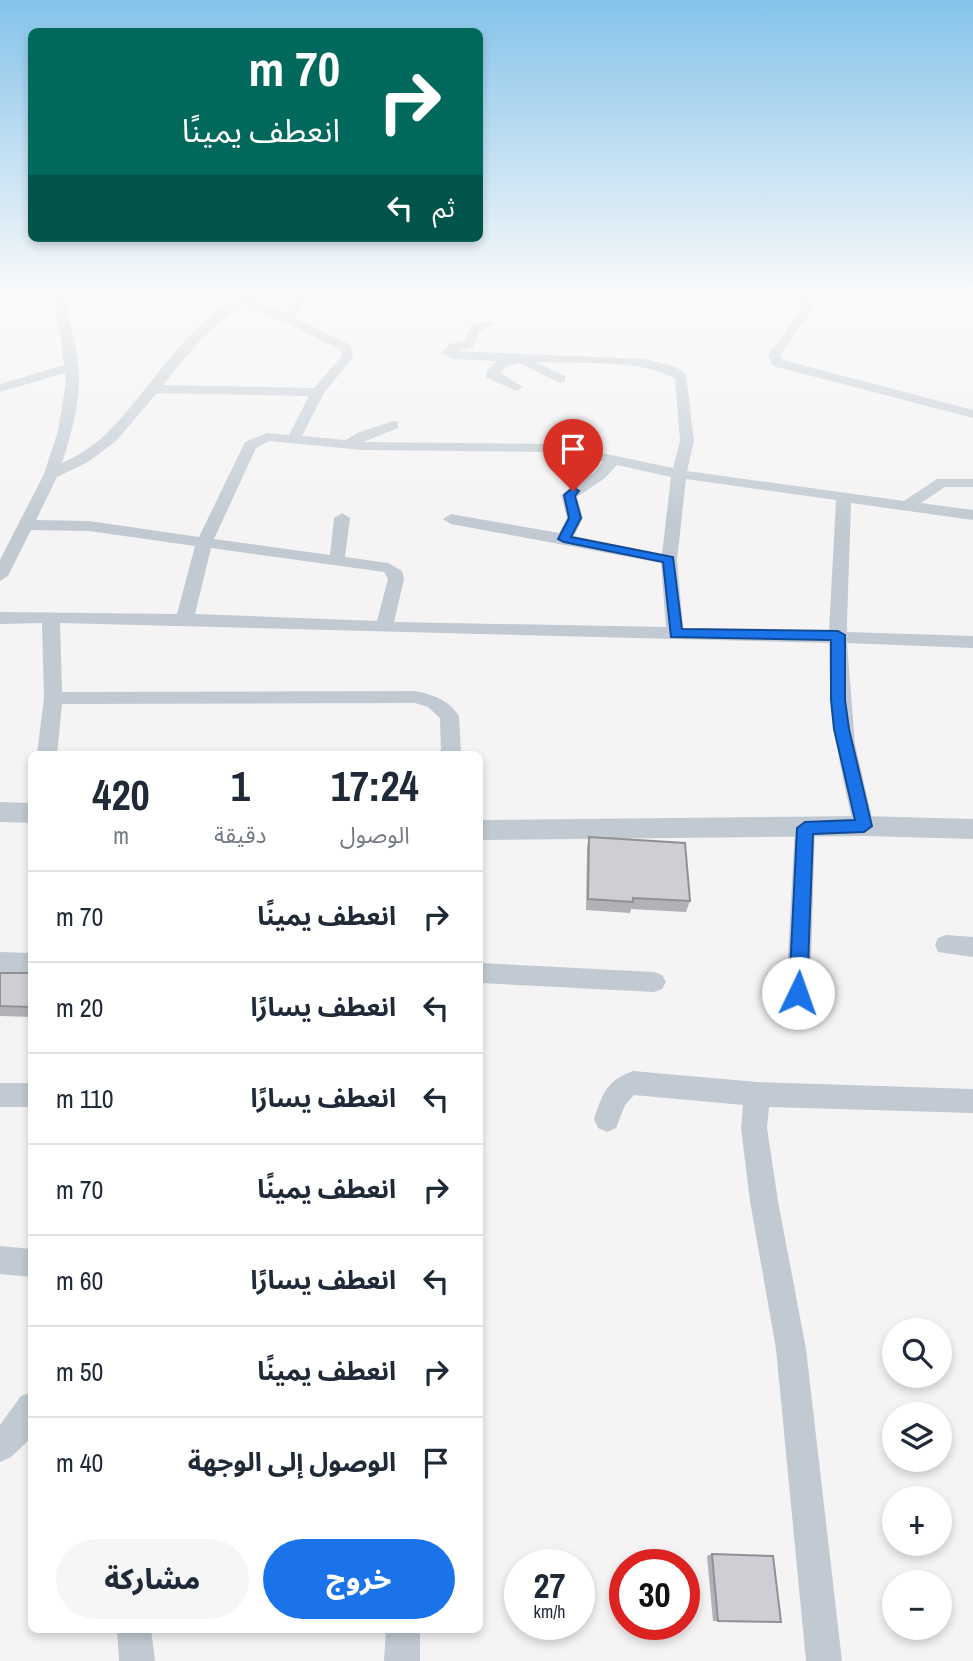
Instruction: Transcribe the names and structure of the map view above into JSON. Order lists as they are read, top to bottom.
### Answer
{
  "page": {
    "turn": ["70 m", "انعطف يمينًا"],
    "then": "ثم",
    "eta": [
      "17:24",
      "الوصول",
      "1",
      "دقيقة",
      "420",
      "m"
    ],
    "list": [
      {
        "name": "انعطف يمينًا",
        "value": "70 m"
      },
      {
        "name": "انعطف يسارًا",
        "value": "20 m"
      },
      {
        "name": "انعطف يسارًا",
        "value": "110 m"
      },
      {
        "name": "انعطف يمينًا",
        "value": "70 m"
      },
      {
        "name": "انعطف يسارًا",
        "value": "60 m"
      },
      {
        "name": "انعطف يمينًا",
        "value": "50 m"
      },
      {
        "name": "الوصول إلى الوجهة",
        "value": "40 m"
      }
    ],
    "map_buttons": ["+", "−"],
    "buttons": ["خروج", "مشاركة"],
    "speed": "27 km/h",
    "limit": "30"
  }
}
